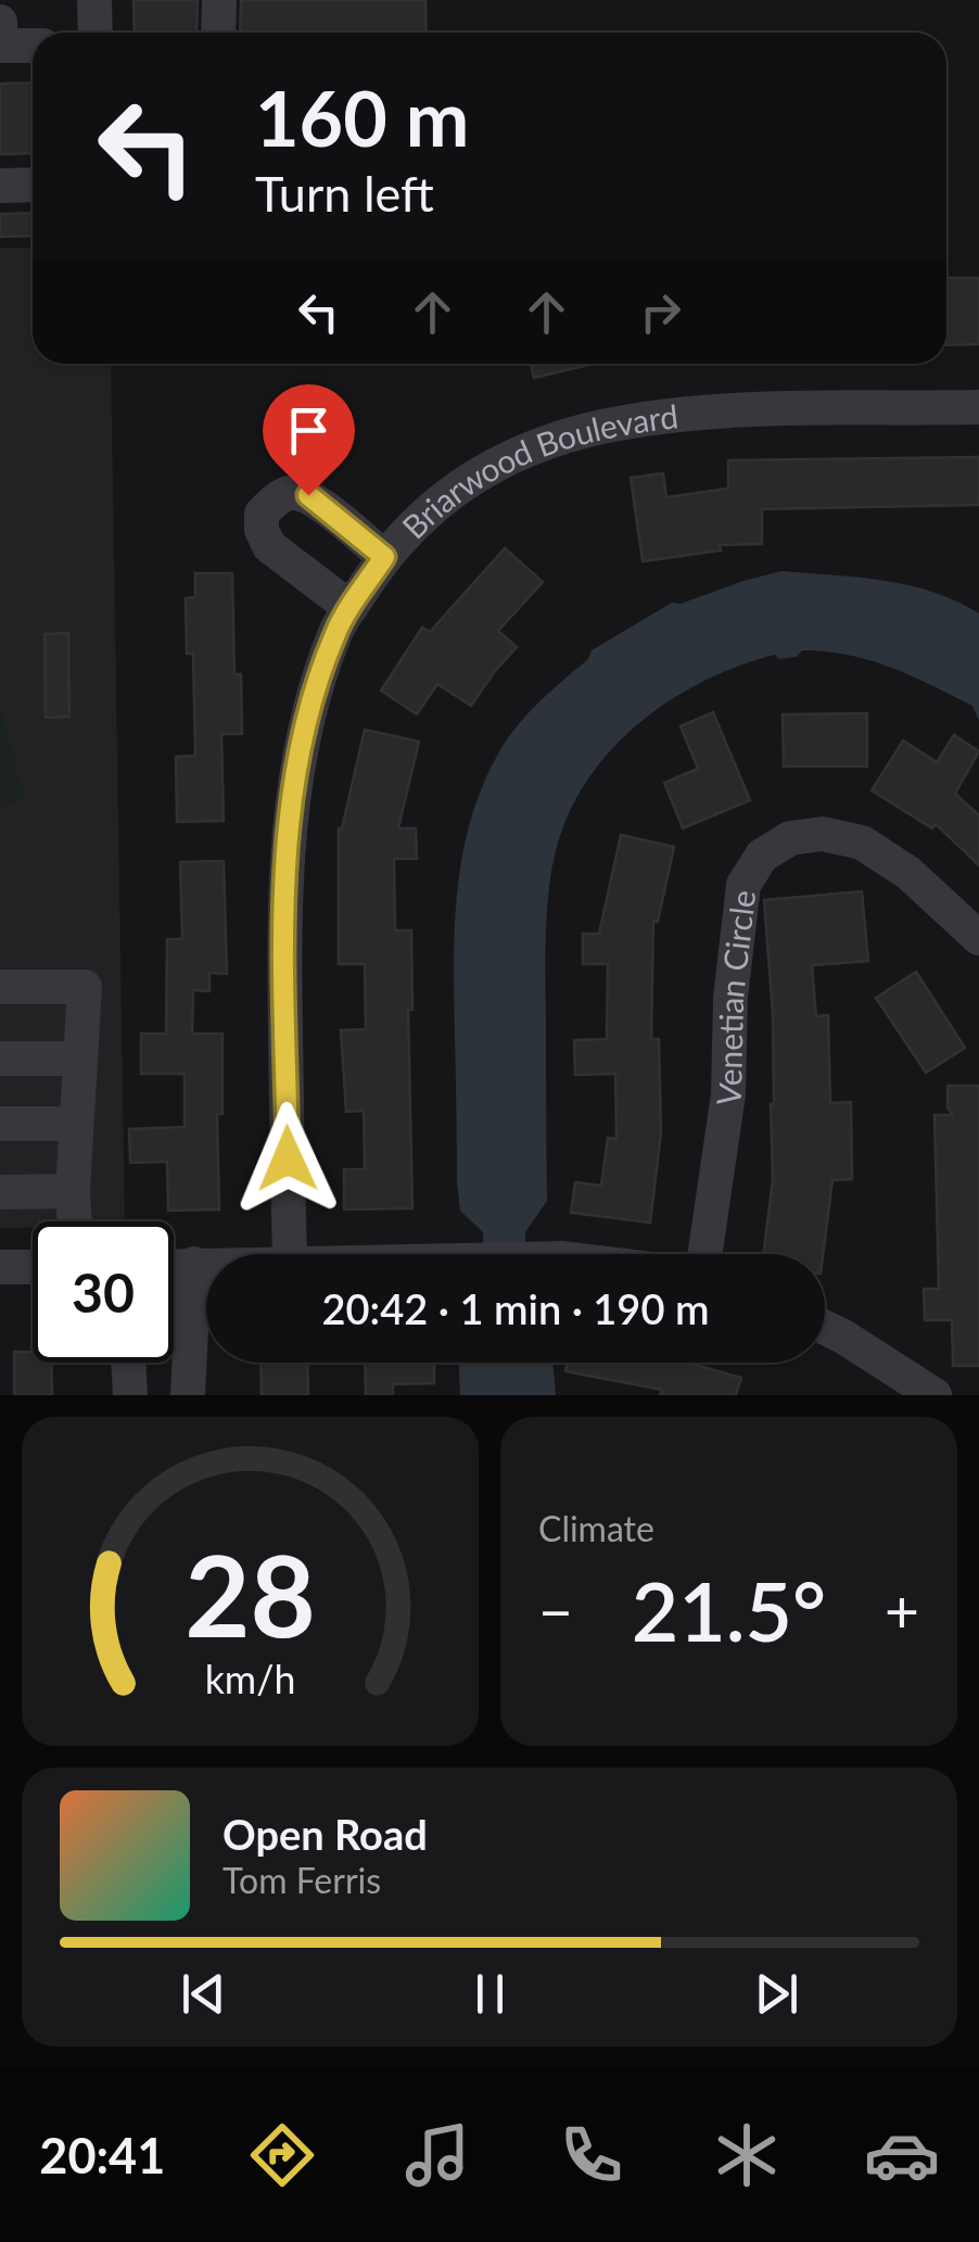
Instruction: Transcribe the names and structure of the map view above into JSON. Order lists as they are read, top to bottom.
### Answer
{
  "streets": {
    "street": ["Briarwood Boulevard", "Venetian Circle"]
  },
  "page": {
    "turn": ["160 m", "Turn left"],
    "limit": "30",
    "trip": "20:42 · 1 min · 190 m",
    "tile": "Climate",
    "heat": ["−", "21.5°", "+"],
    "song": ["Open Road", "Tom Ferris"],
    "tabs": "20:41",
    "gauge": ["28", "km/h"]
  }
}
